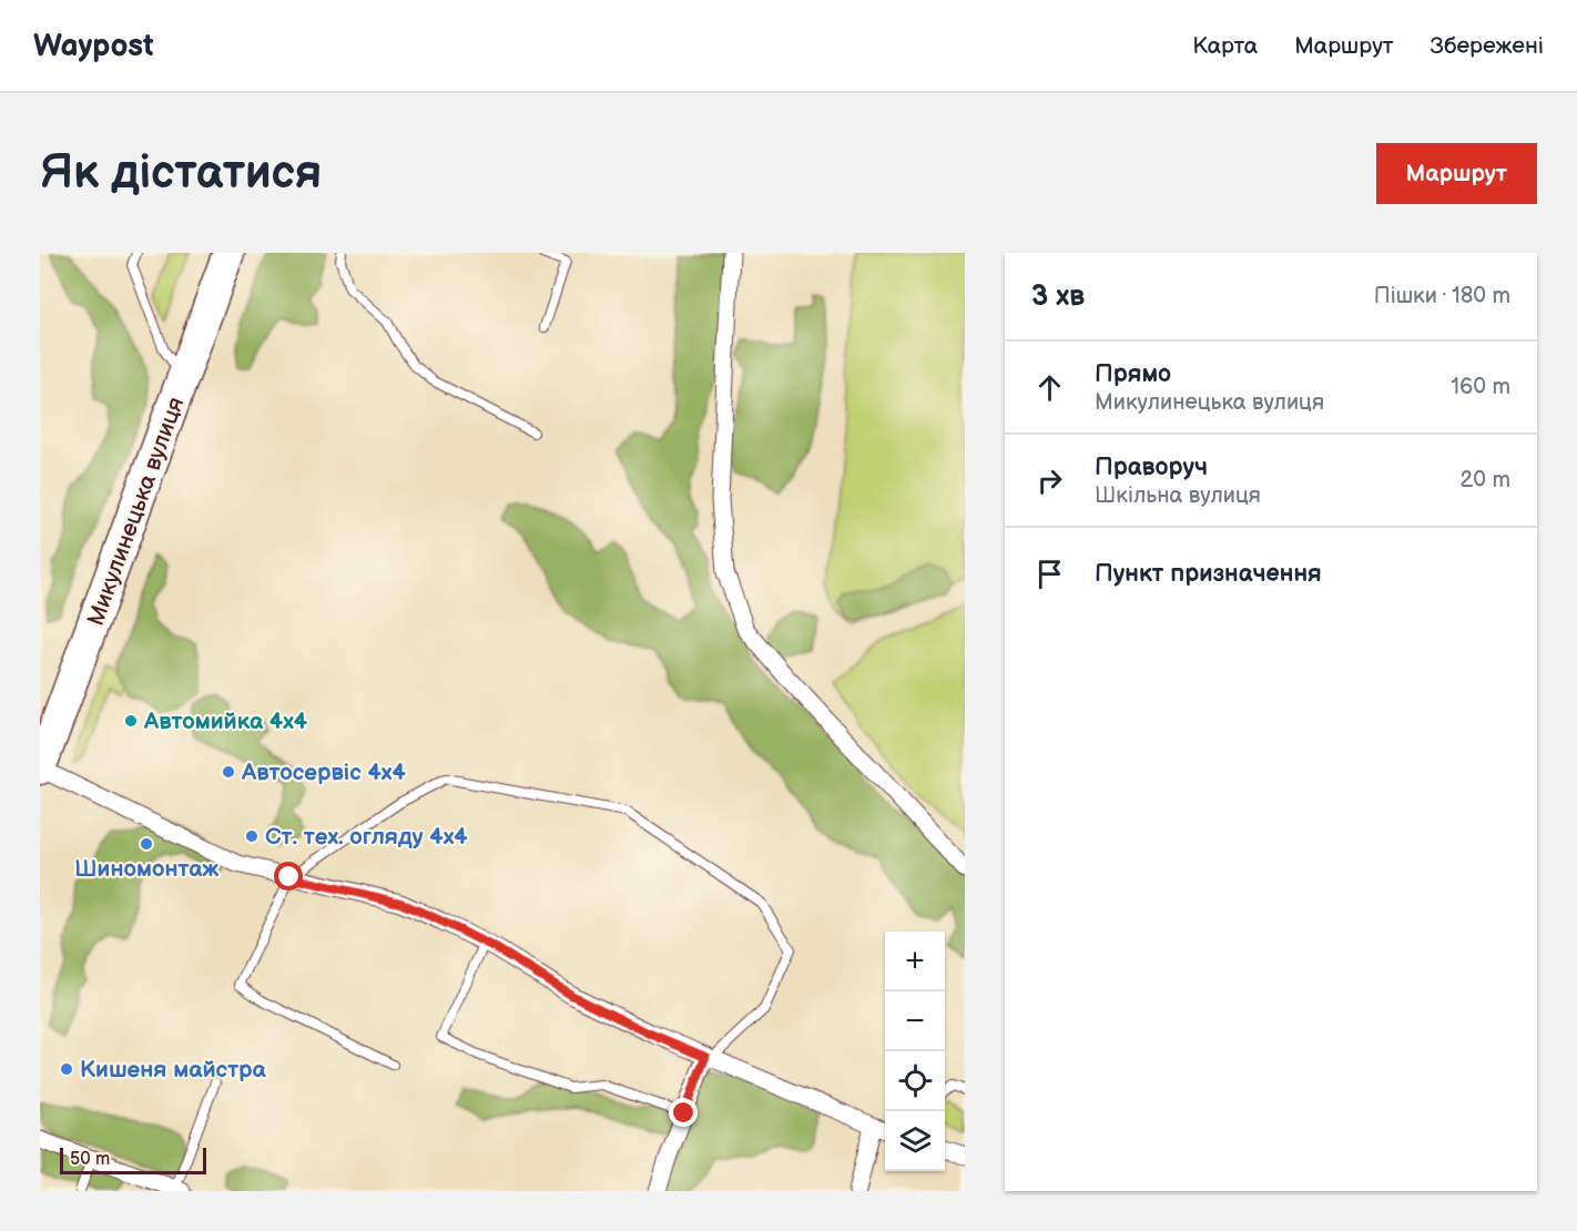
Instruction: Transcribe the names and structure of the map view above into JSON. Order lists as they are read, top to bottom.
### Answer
{
  "streets": {
    "highway": ["Микулинецька вулиця"]
  },
  "places": [
    "Автомийка 4х4",
    "Автосервіс 4х4",
    "Ст. тех. огляду 4х4",
    "Шиномонтаж",
    "Кишеня майстра"
  ],
  "scale_bar": "50 m",
  "page": {
    "header": "Waypost",
    "nav": ["Карта", "Маршрут", "Збережені"],
    "buttons": "Маршрут",
    "title": "Як дістатися",
    "heading": ["3 хв", "Пішки · 180 m"],
    "list": [
      ["Прямо", "Микулинецька вулиця", "160 m"],
      ["Праворуч", "Шкільна вулиця", "20 m"],
      "Пункт призначення"
    ],
    "map_buttons": ["+", "−"],
    "scale": "50 m"
  }
}
